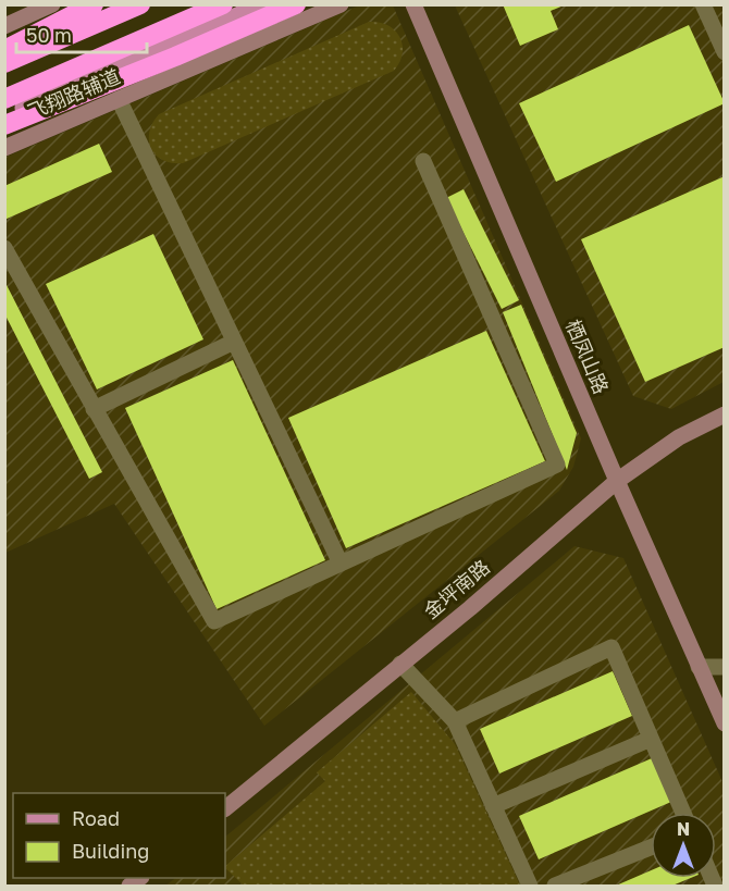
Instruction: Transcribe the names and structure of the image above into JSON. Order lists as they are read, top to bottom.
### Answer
{
  "streets": {
    "street": ["飞翔路辅道", "栖凤山路", "金坪南路"]
  },
  "crossings": [
    ["栖凤山路", "金坪南路"]
  ],
  "legend": ["Road", "Building"],
  "scale_bar": "50 m",
  "north": "top"
}
